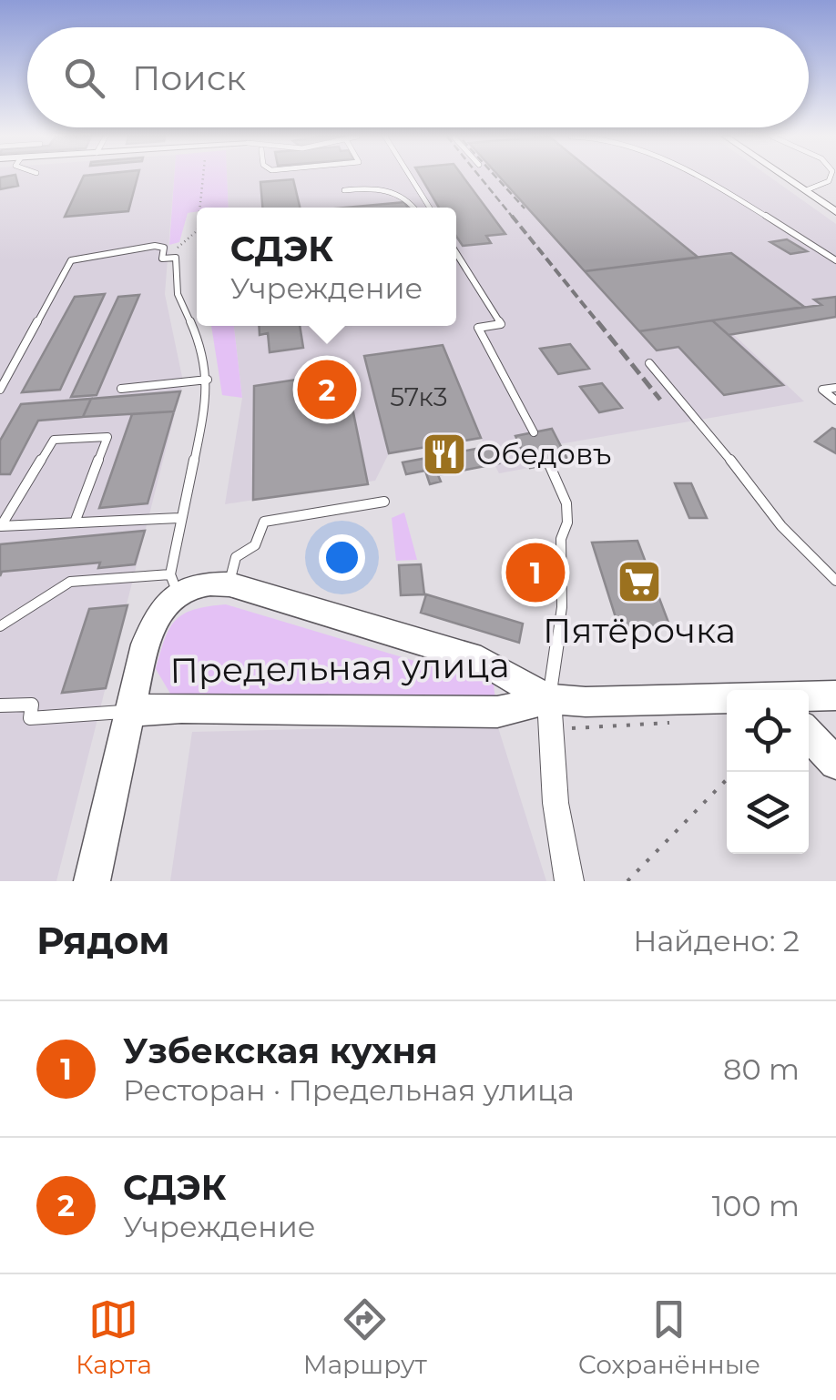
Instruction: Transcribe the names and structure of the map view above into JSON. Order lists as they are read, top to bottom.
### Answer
{
  "streets": {
    "street": ["Предельная улица"]
  },
  "places": {
    "restaurant": ["Обедовъ"],
    "supermarket": ["Пятёрочка"]
  },
  "house_numbers": ["57к3"],
  "page": {
    "search": "Поиск",
    "popup": ["СДЭК", "Учреждение"],
    "pins": ["2", "1"],
    "heading": ["Рядом", "Найдено: 2"],
    "list": [
      {
        "mark": "1",
        "name": "Узбекская кухня",
        "note": "Ресторан · Предельная улица",
        "value": "80 m"
      },
      {
        "mark": "2",
        "name": "СДЭК",
        "note": "Учреждение",
        "value": "100 m"
      }
    ],
    "nav": ["Карта", "Маршрут", "Сохранённые"]
  }
}
